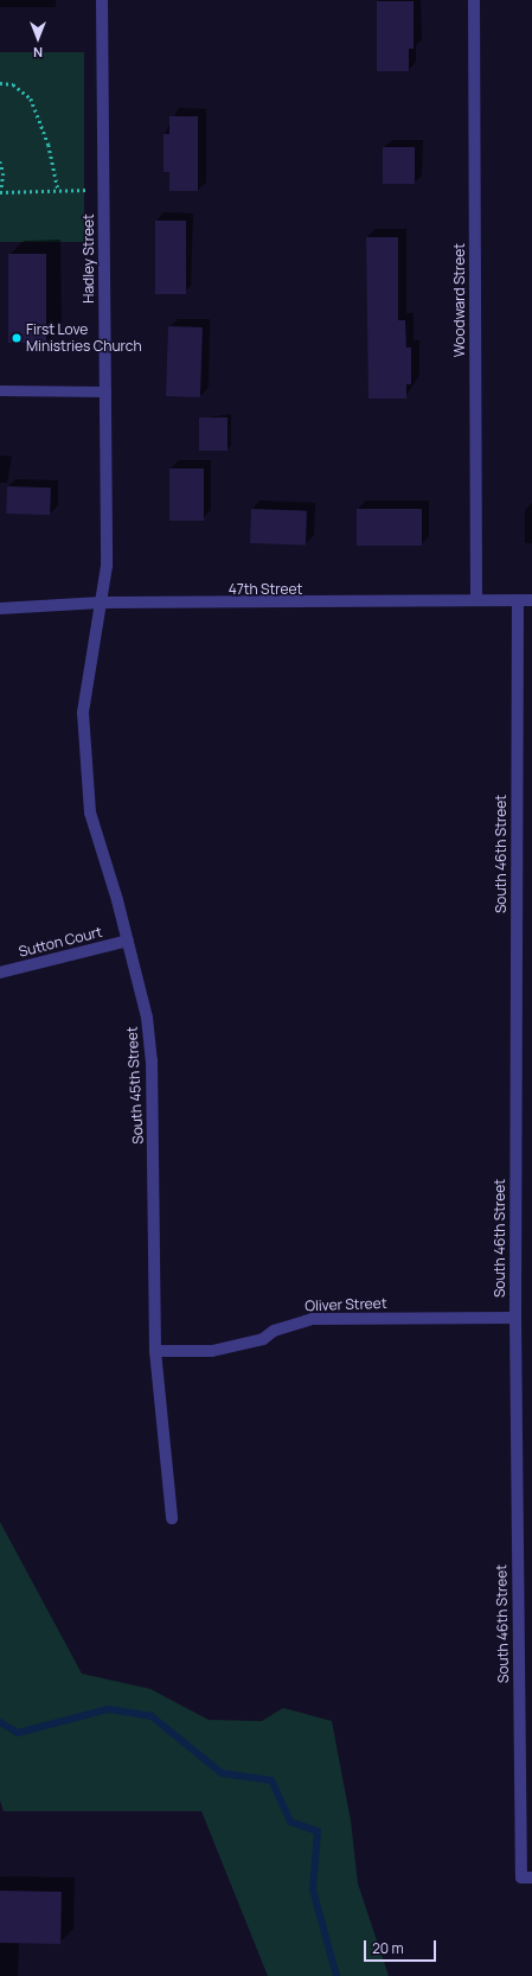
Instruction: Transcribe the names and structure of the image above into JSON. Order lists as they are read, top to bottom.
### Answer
{
  "streets": {
    "street": [
      "Hadley Street",
      "Woodward Street",
      "47th Street",
      "South 46th Street",
      "Sutton Court",
      "South 45th Street",
      "Oliver Street"
    ]
  },
  "crossings": [
    ["Hadley Street", "47th Street"],
    ["Hadley Street", "South 45th Street"],
    ["Woodward Street", "47th Street"],
    ["47th Street", "South 46th Street"],
    ["47th Street", "South 45th Street"],
    ["South 46th Street", "Oliver Street"],
    ["Sutton Court", "South 45th Street"],
    ["South 45th Street", "Oliver Street"]
  ],
  "places": ["First Love Ministries Church"],
  "scale_bar": "20 m",
  "north": "bottom"
}
